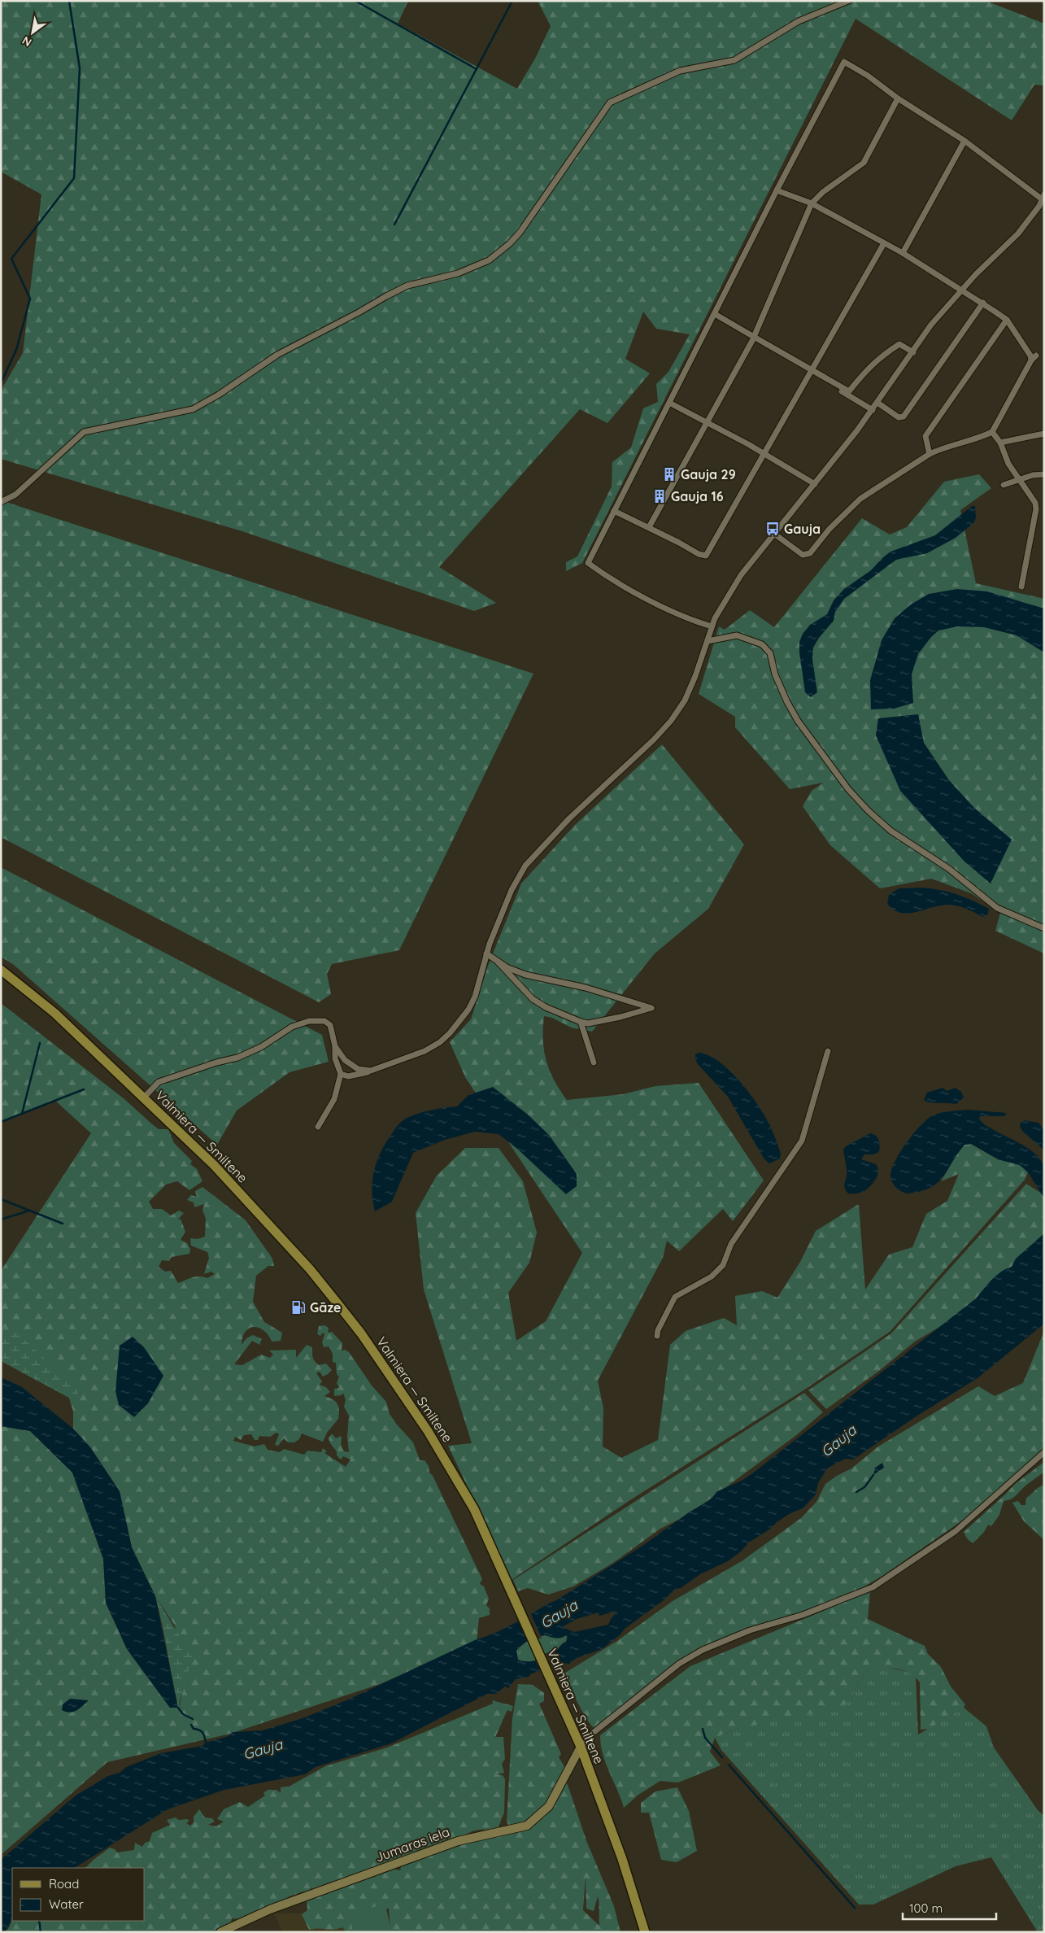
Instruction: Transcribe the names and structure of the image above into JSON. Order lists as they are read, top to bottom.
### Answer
{
  "streets": {
    "main road": ["Valmiera — Smiltene"],
    "street": ["Jumaras iela"]
  },
  "crossings": [
    ["Valmiera — Smiltene", "Jumaras iela"]
  ],
  "water": ["Gauja"],
  "places": {
    "building": ["Gauja 29", "Gauja 16"],
    "bus stop": ["Gauja"],
    "fuel station": ["Gāze"]
  },
  "legend": ["Road", "Water"],
  "scale_bar": "100 m",
  "north": "bottom left"
}
